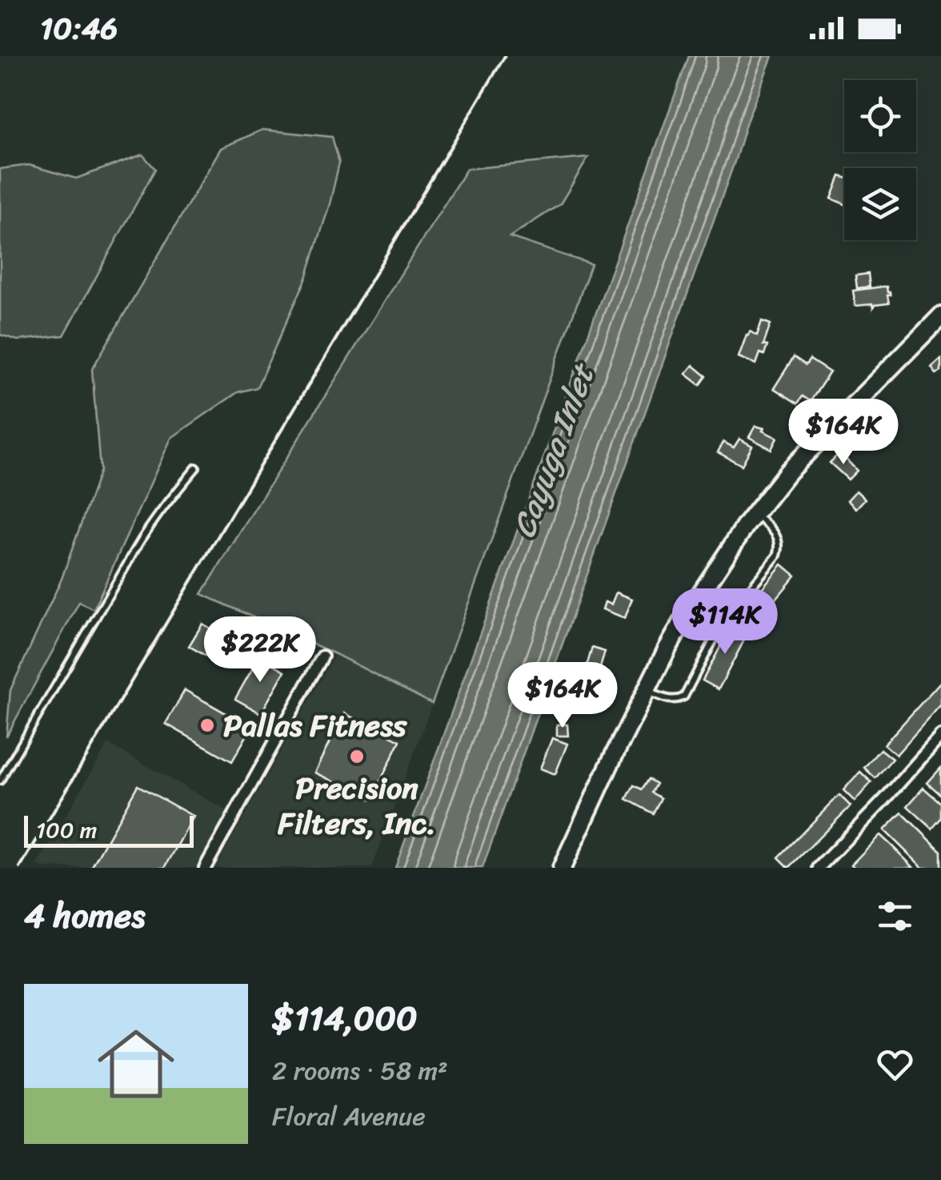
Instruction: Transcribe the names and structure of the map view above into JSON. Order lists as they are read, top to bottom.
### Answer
{
  "water": ["Cayuga Inlet"],
  "places": ["Pallas Fitness", "Precision Filters, Inc."],
  "scale_bar": "100 m",
  "page": {
    "status": "10:46",
    "price": [
      "$164K",
      "$114K",
      "$222K",
      "$164K"
    ],
    "scale": "100 m",
    "heading": "4 homes",
    "list": [
      {
        "name": "$114,000",
        "note": "2 rooms · 58 m² · Floral Avenue"
      }
    ]
  }
}
